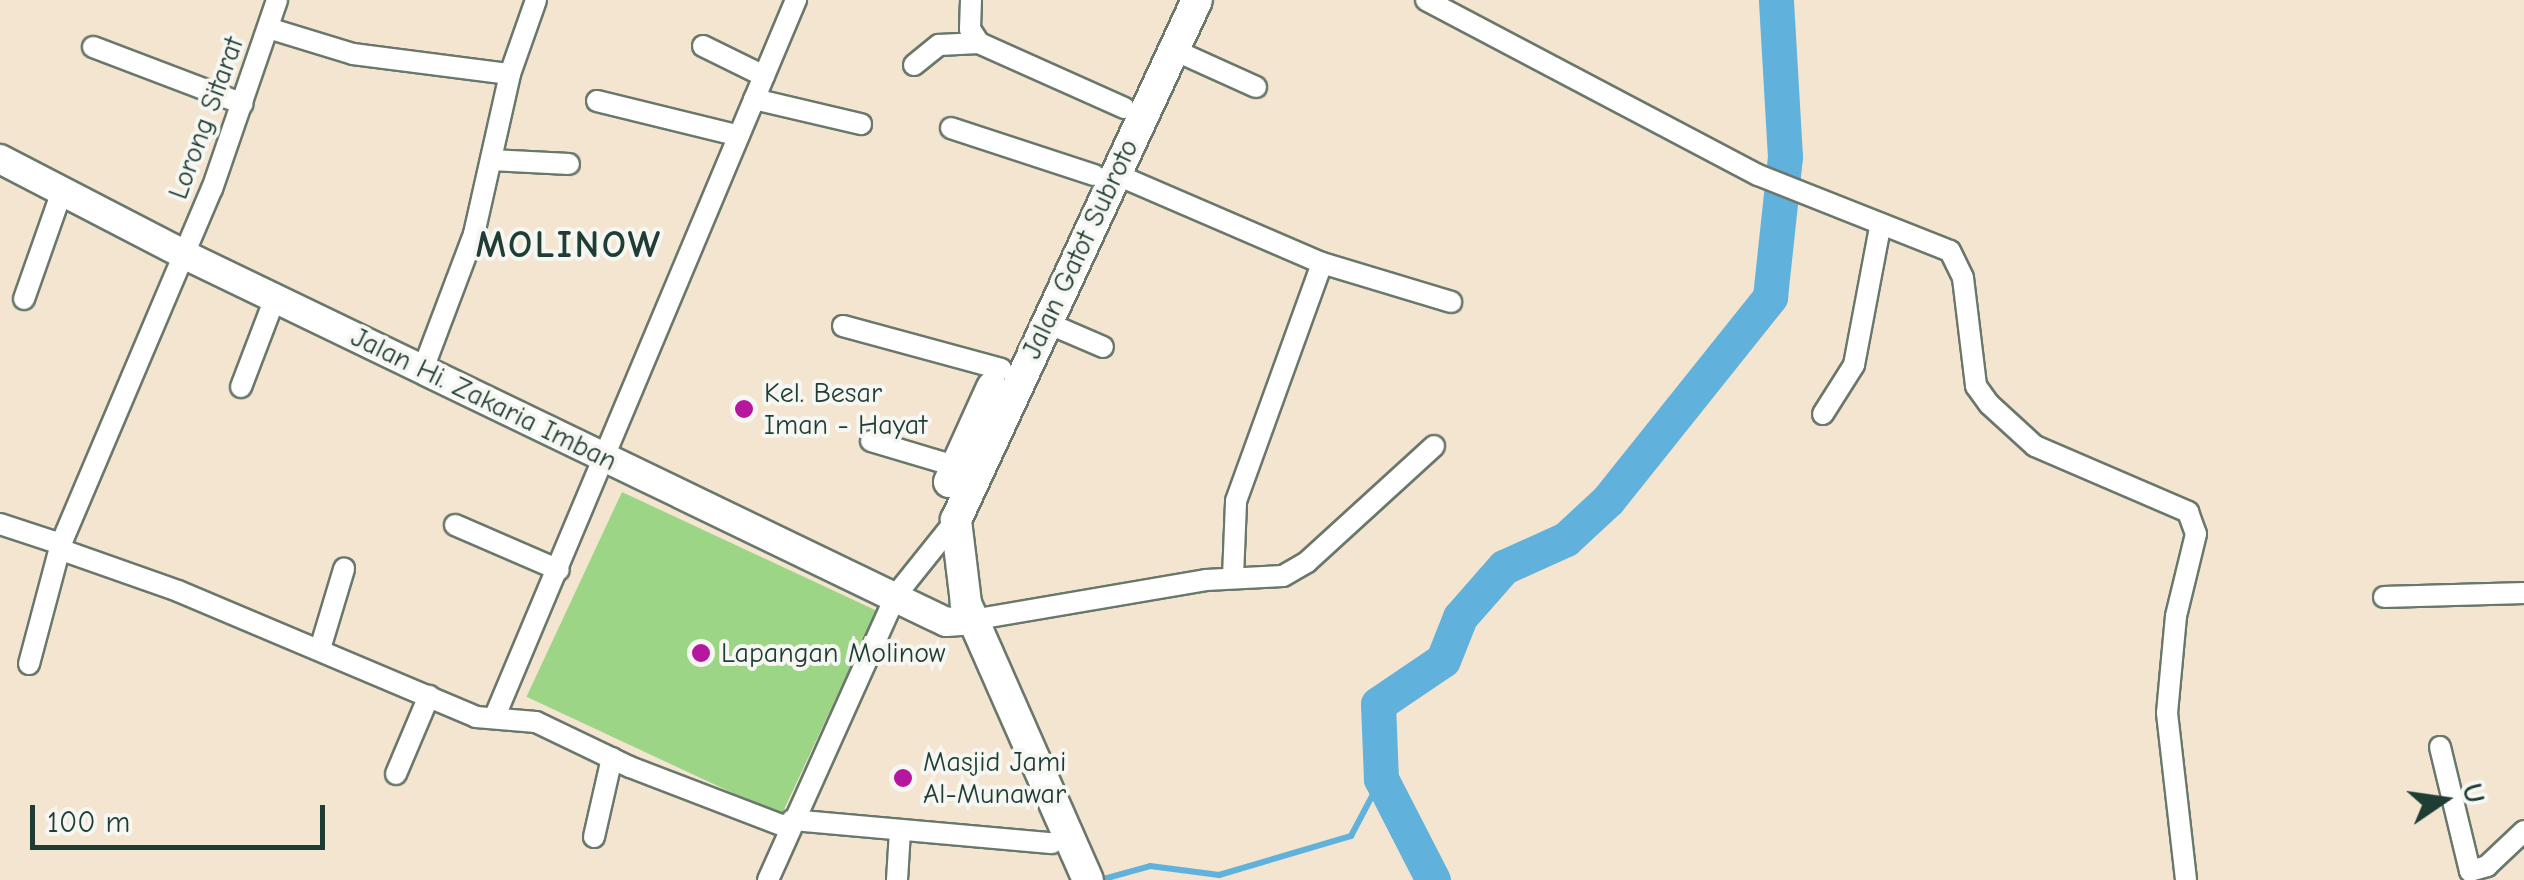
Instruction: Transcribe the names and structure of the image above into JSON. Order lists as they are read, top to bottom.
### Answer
{
  "streets": {
    "highway": ["Jalan Gatot Subroto"],
    "main road": ["Jalan Hi. Zakaria Imban"],
    "street": ["Lorong Sitarat"]
  },
  "crossings": [
    ["Lorong Sitarat", "Jalan Hi. Zakaria Imban"]
  ],
  "districts": ["MOLINOW"],
  "places": ["Kel. Besar Iman - Hayat", "Lapangan Molinow", "Masjid Jami Al-Munawar"],
  "scale_bar": "100 m",
  "north": "right"
}
